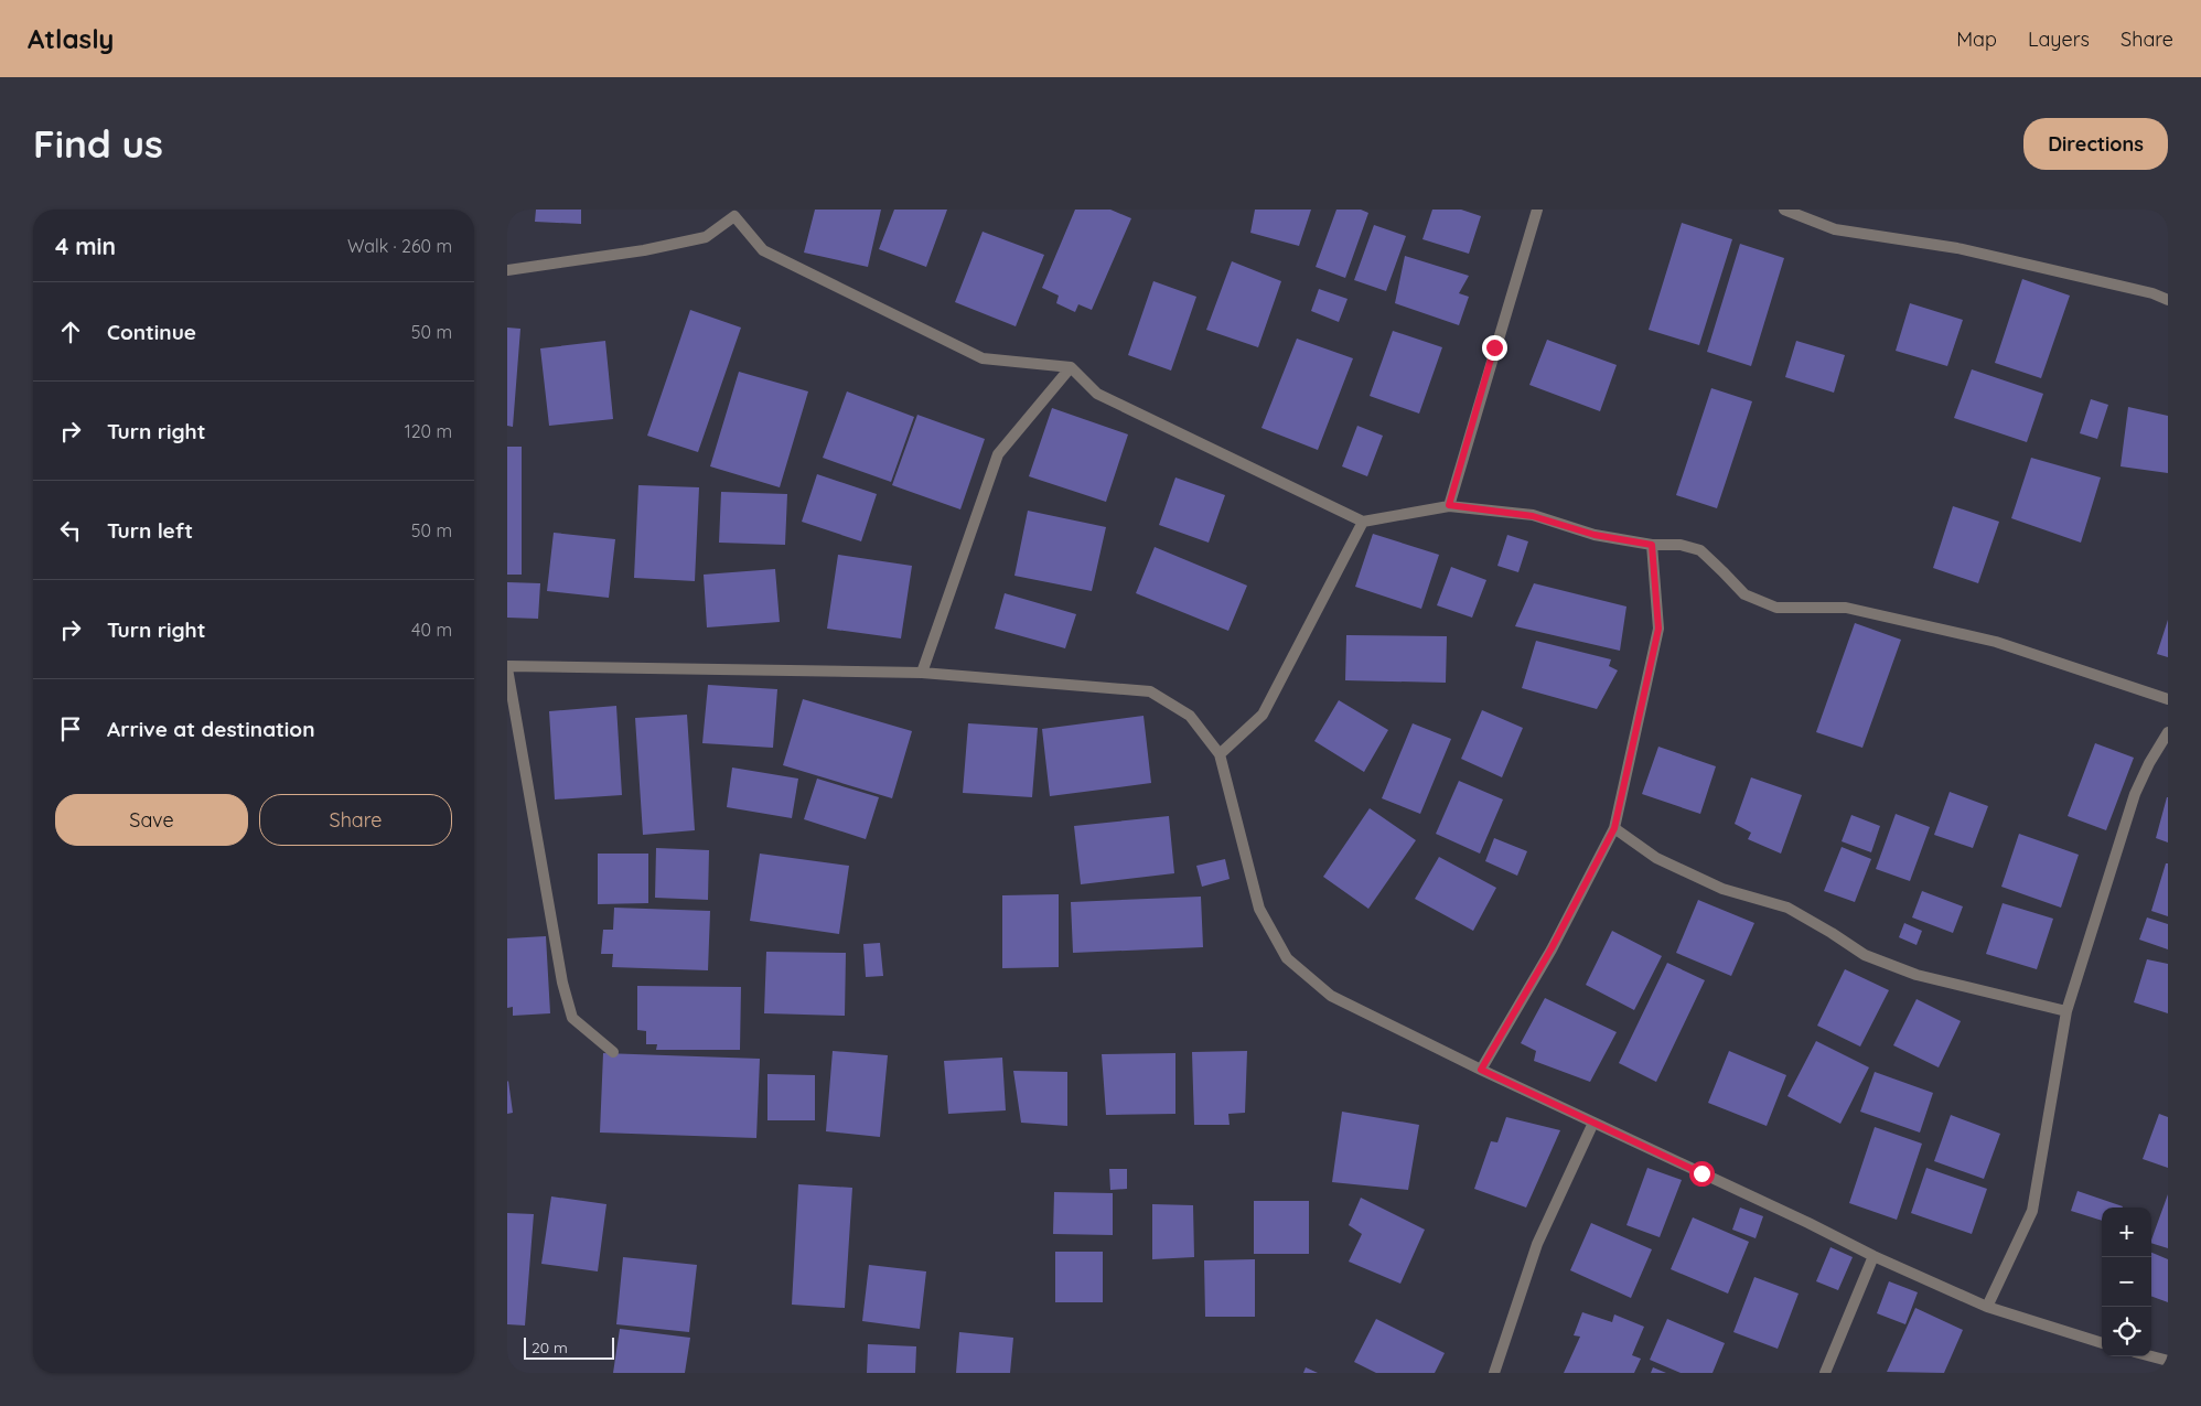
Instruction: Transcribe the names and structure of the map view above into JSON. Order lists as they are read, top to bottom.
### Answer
{
  "scale_bar": "20 m",
  "page": {
    "header": "Atlasly",
    "nav": ["Map", "Layers", "Share"],
    "buttons": [
      "Directions",
      ["Save", "Share"]
    ],
    "title": "Find us",
    "heading": ["4 min", "Walk · 260 m"],
    "list": [
      ["Continue", "50 m"],
      ["Turn right", "120 m"],
      ["Turn left", "50 m"],
      ["Turn right", "40 m"],
      "Arrive at destination"
    ],
    "map_buttons": ["+", "−"],
    "scale": "20 m"
  }
}
